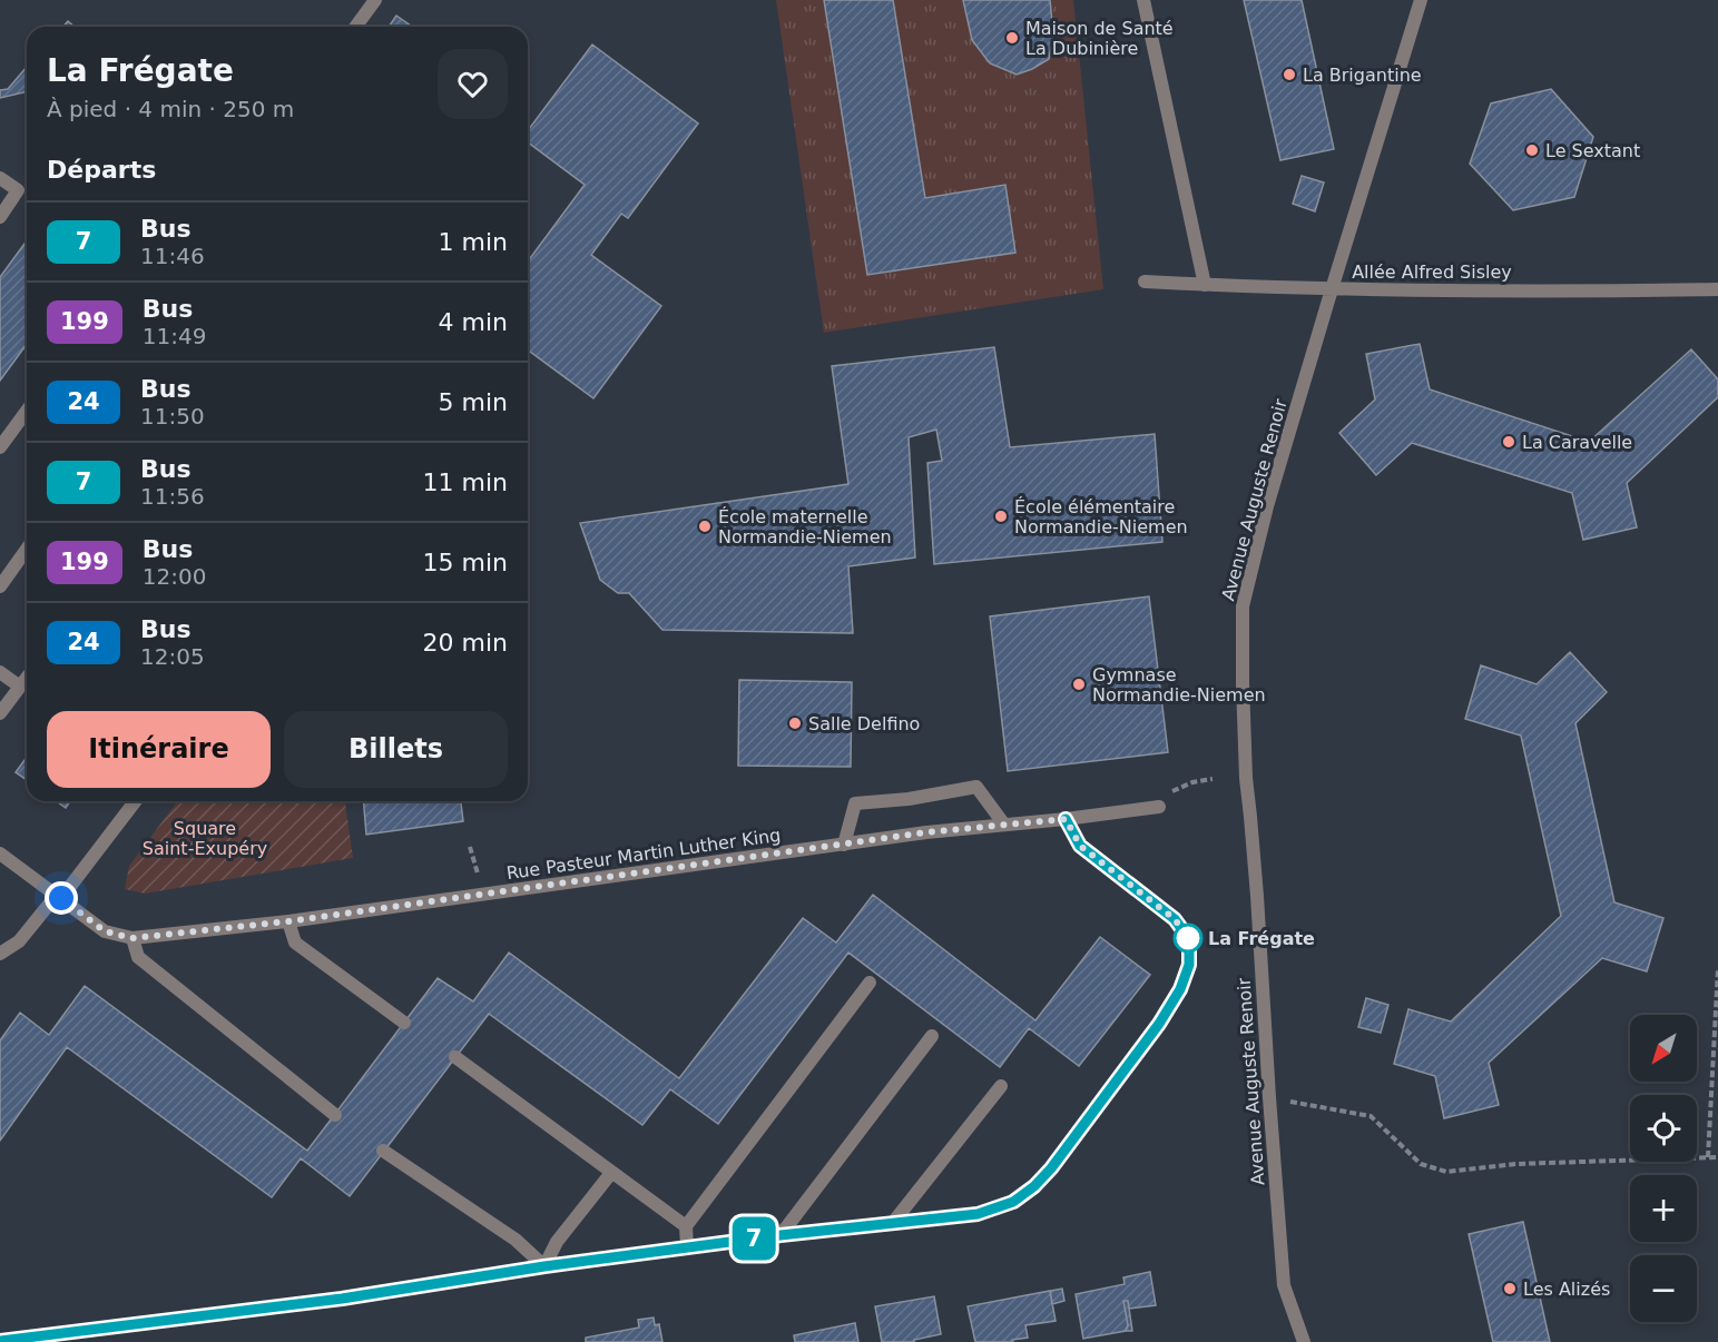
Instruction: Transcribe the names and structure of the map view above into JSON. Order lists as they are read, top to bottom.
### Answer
{
  "streets": {
    "street": ["Allée Alfred Sisley", "Avenue Auguste Renoir", "Rue Pasteur Martin Luther King"]
  },
  "crossings": [
    ["Allée Alfred Sisley", "Avenue Auguste Renoir"]
  ],
  "parks": ["Square Saint-Exupéry"],
  "places": [
    "Maison de Santé La Dubinière",
    "La Brigantine",
    "Le Sextant",
    "La Caravelle",
    "École élémentaire Normandie-Niemen",
    "École maternelle Normandie-Niemen",
    "Gymnase Normandie-Niemen",
    "Salle Delfino",
    "La Frégate",
    "Les Alizés"
  ],
  "lines": ["bus line 7"],
  "north": "bottom left",
  "page": {
    "on_map": "7",
    "heading": [
      ["La Frégate", "À pied · 4 min · 250 m"],
      "Départs"
    ],
    "list": [
      {
        "mark": "7",
        "name": "Bus",
        "note": "11:46",
        "value": "1 min"
      },
      {
        "mark": "199",
        "name": "Bus",
        "note": "11:49",
        "value": "4 min"
      },
      {
        "mark": "24",
        "name": "Bus",
        "note": "11:50",
        "value": "5 min"
      },
      {
        "mark": "7",
        "name": "Bus",
        "note": "11:56",
        "value": "11 min"
      },
      {
        "mark": "199",
        "name": "Bus",
        "note": "12:00",
        "value": "15 min"
      },
      {
        "mark": "24",
        "name": "Bus",
        "note": "12:05",
        "value": "20 min"
      }
    ],
    "buttons": ["Itinéraire", "Billets"],
    "map_buttons": ["+", "−"]
  }
}
